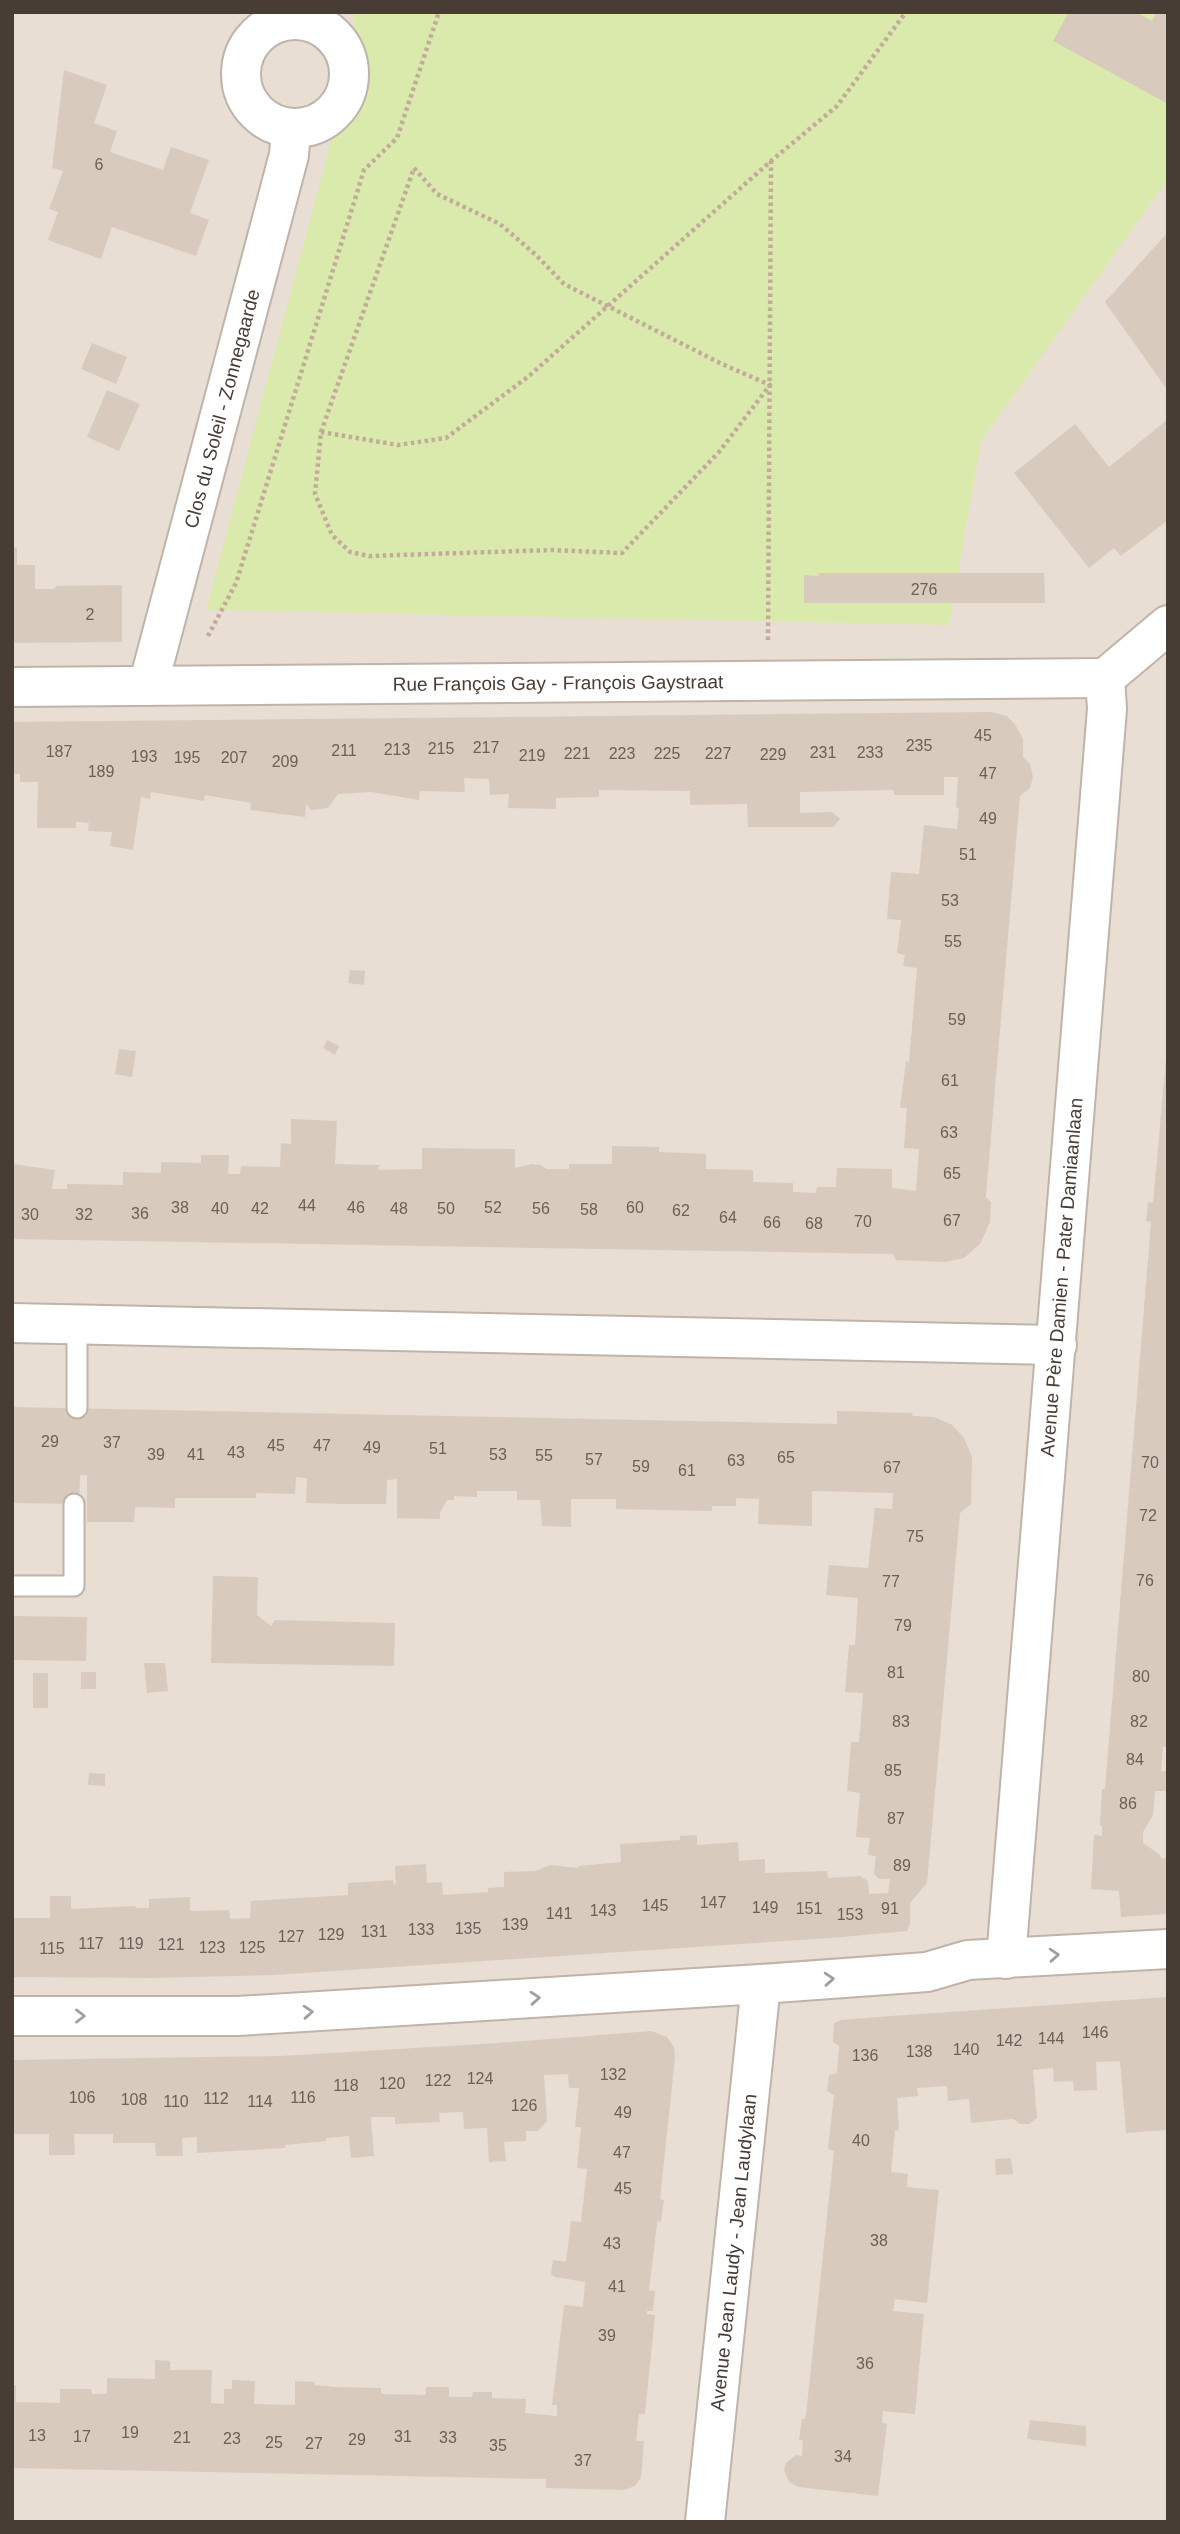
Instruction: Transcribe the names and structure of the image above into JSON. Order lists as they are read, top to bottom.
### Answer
{
  "streets": {
    "street": [
      "Clos du Soleil - Zonnegaarde",
      "Rue François Gay - François Gaystraat",
      "Avenue Père Damien - Pater Damiaanlaan",
      "Avenue Jean Laudy - Jean Laudylaan"
    ]
  },
  "crossings": [
    ["Clos du Soleil - Zonnegaarde", "Rue François Gay - François Gaystraat"],
    ["Rue François Gay - François Gaystraat", "Avenue Père Damien - Pater Damiaanlaan"]
  ],
  "house_numbers": [
    "6",
    "276",
    "2",
    "45",
    "235",
    "217",
    "215",
    "213",
    "211",
    "187",
    "231",
    "233",
    "221",
    "223",
    "225",
    "227",
    "229",
    "219",
    "193",
    "195",
    "207",
    "209",
    "189",
    "47",
    "49",
    "51",
    "53",
    "55",
    "59",
    "61",
    "63",
    "65",
    "44",
    "38",
    "46",
    "52",
    "60",
    "40",
    "42",
    "48",
    "50",
    "56",
    "58",
    "62",
    "36",
    "30",
    "32",
    "64",
    "67",
    "70",
    "66",
    "68",
    "29",
    "37",
    "45",
    "47",
    "49",
    "51",
    "43",
    "39",
    "41",
    "53",
    "55",
    "65",
    "57",
    "63",
    "70",
    "59",
    "67",
    "61",
    "72",
    "75",
    "76",
    "77",
    "79",
    "81",
    "80",
    "83",
    "82",
    "84",
    "85",
    "86",
    "87",
    "89",
    "147",
    "145",
    "149",
    "151",
    "91",
    "143",
    "141",
    "153",
    "139",
    "135",
    "133",
    "131",
    "129",
    "127",
    "117",
    "119",
    "121",
    "123",
    "125",
    "115",
    "146",
    "144",
    "142",
    "140",
    "138",
    "136",
    "132",
    "124",
    "122",
    "120",
    "118",
    "106",
    "116",
    "112",
    "108",
    "110",
    "114",
    "126",
    "49",
    "40",
    "47",
    "45",
    "38",
    "43",
    "41",
    "39",
    "36",
    "19",
    "13",
    "17",
    "31",
    "21",
    "33",
    "23",
    "29",
    "25",
    "27",
    "35",
    "34",
    "37"
  ]
}
